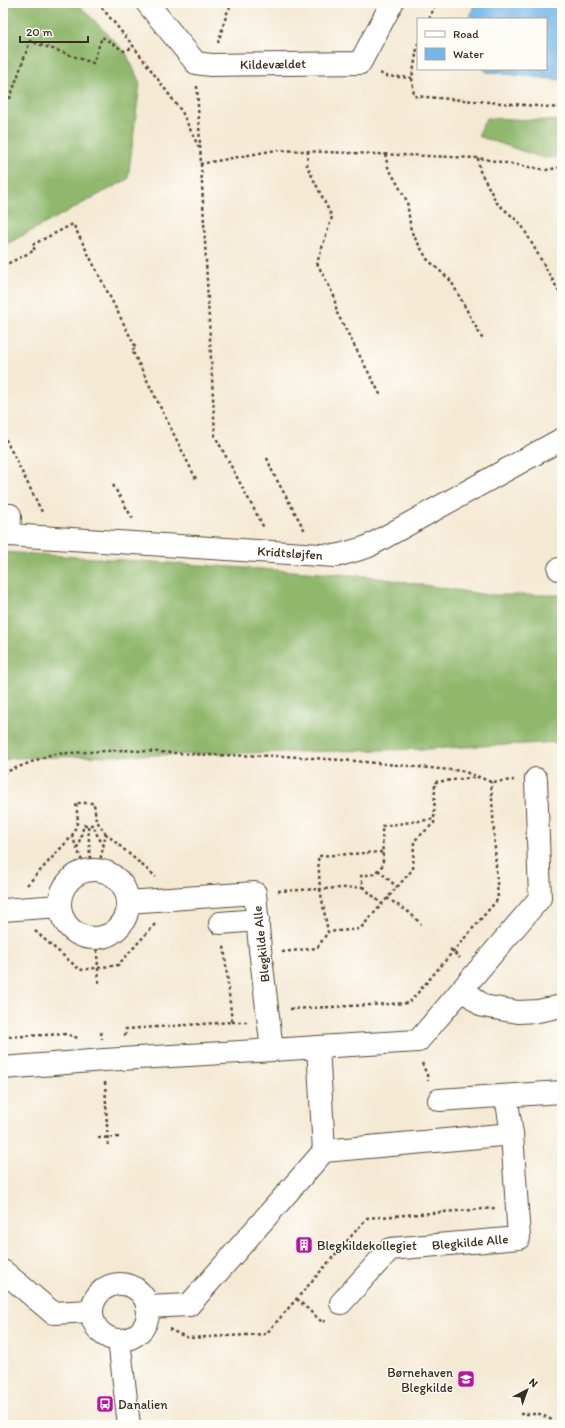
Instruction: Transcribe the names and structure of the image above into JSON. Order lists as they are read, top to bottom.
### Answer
{
  "streets": {
    "street": ["Kildevældet", "Kridtsløjfen", "Blegkilde Alle"]
  },
  "places": {
    "building": ["Blegkildekollegiet"],
    "school or university": ["Børnehaven Blegkilde"],
    "bus stop": ["Danalien"]
  },
  "legend": ["Road", "Water"],
  "scale_bar": "20 m",
  "north": "top right"
}
